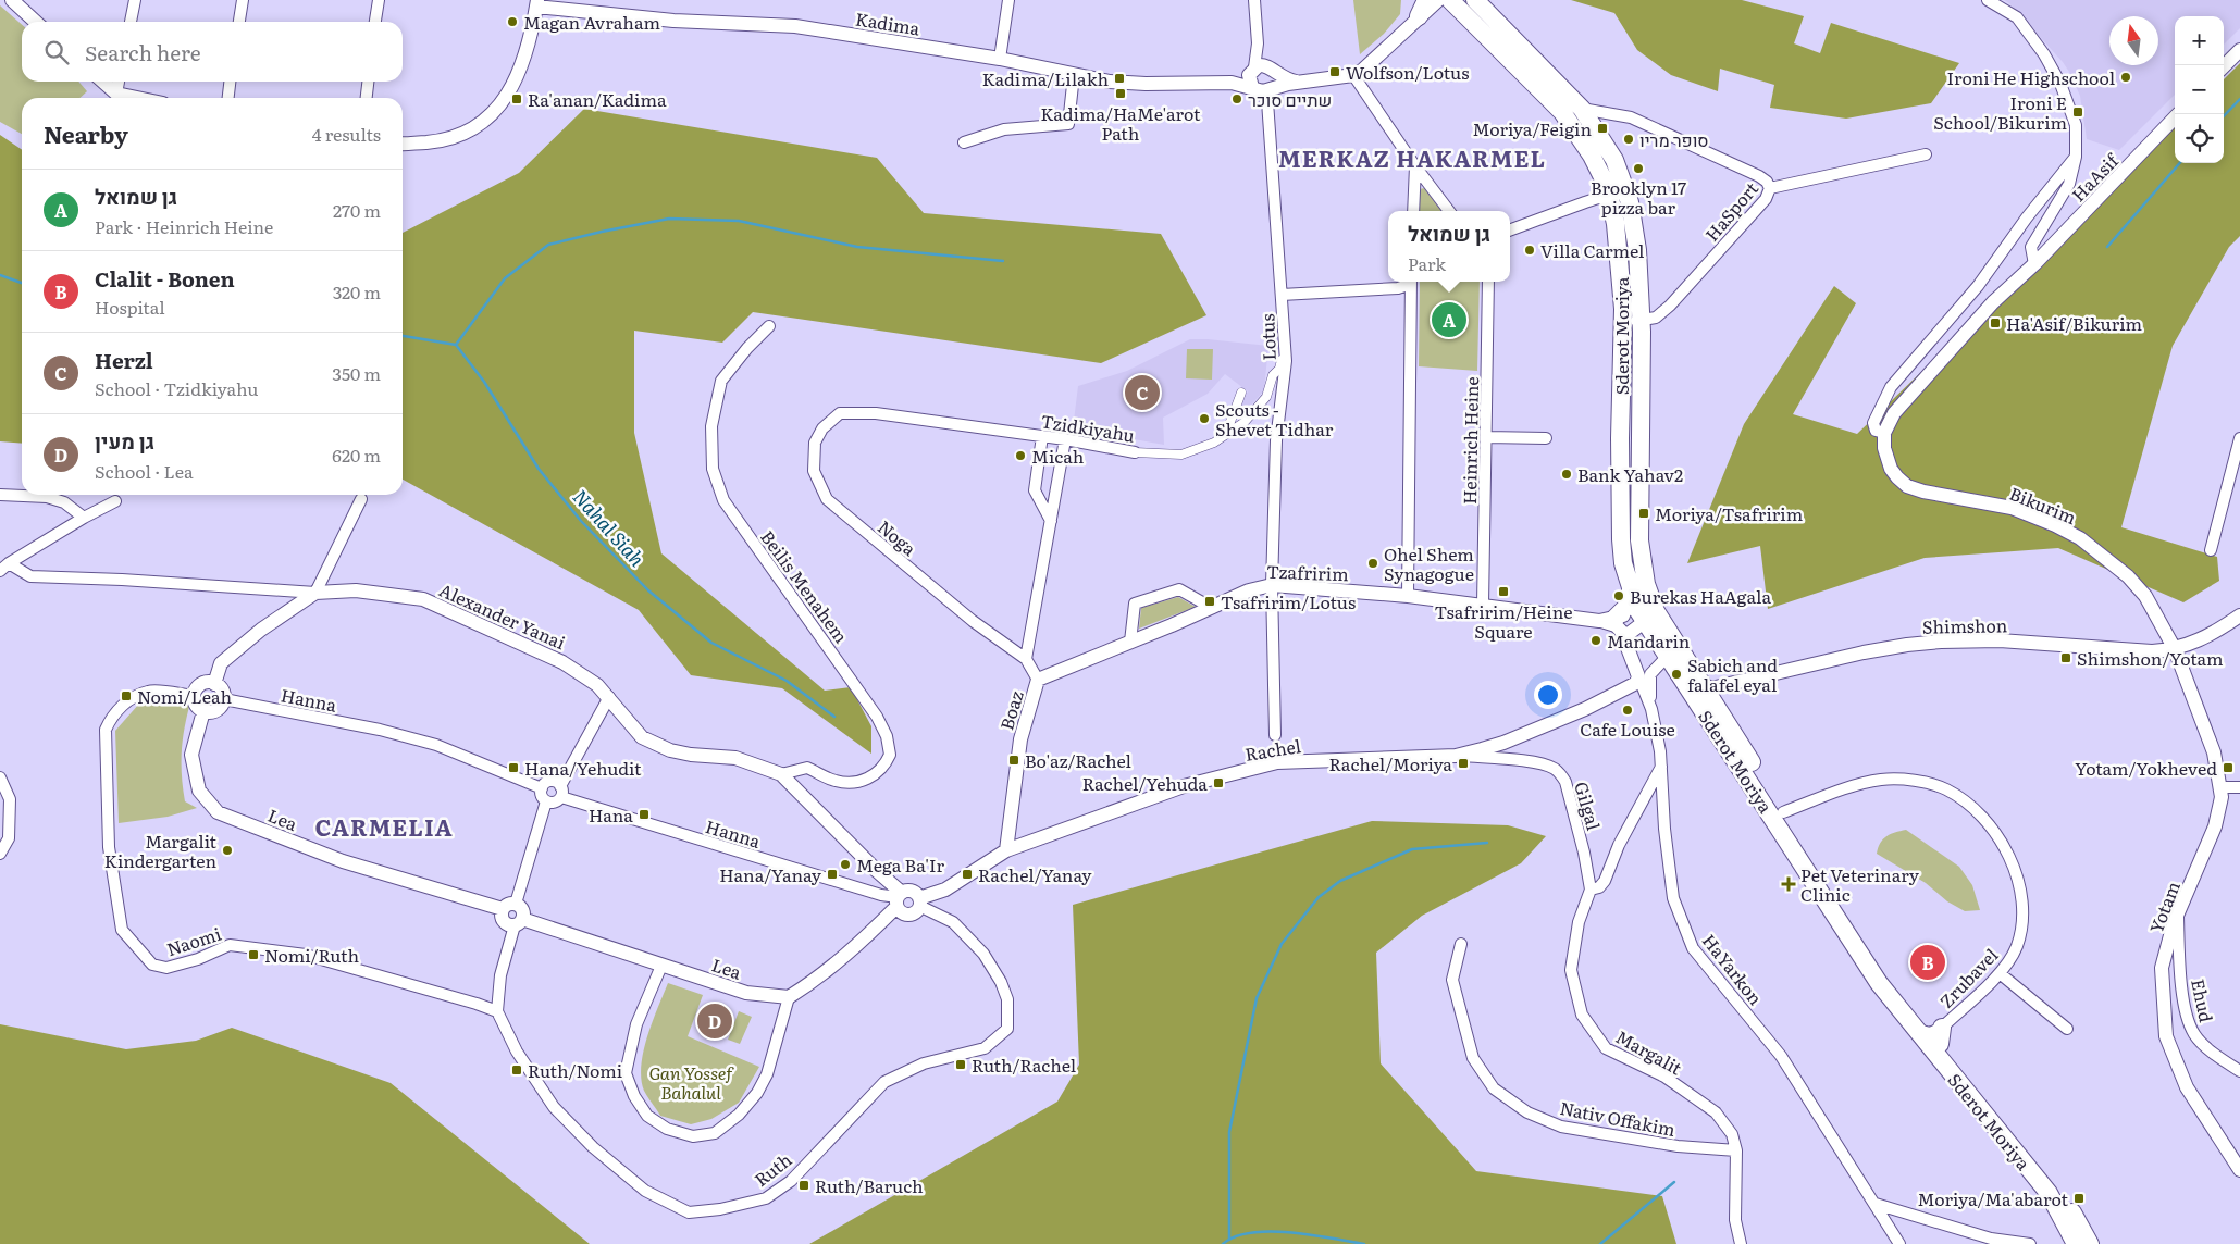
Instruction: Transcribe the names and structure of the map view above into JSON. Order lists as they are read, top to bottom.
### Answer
{
  "streets": {
    "main road": ["Sderot Moriya"],
    "street": [
      "Kadima",
      "HaAsif",
      "HaSport",
      "Lotus",
      "Tzidkiyahu",
      "Heinrich Heine",
      "Bikurim",
      "Noga",
      "Tzafririm",
      "Beilis Menahem",
      "Alexander Yanai",
      "Shimshon",
      "Hanna",
      "Boaz",
      "Rachel",
      "Gilgal",
      "Lea",
      "Yotam",
      "Naomi",
      "HaYarkon",
      "Zrubavel",
      "Ehud",
      "Margalit",
      "Nativ Offakim",
      "Ruth"
    ]
  },
  "crossings": [
    ["Kadima", "Lotus"],
    ["HaSport", "Sderot Moriya"],
    ["Sderot Moriya", "Tzafririm"],
    ["Sderot Moriya", "Shimshon"],
    ["Sderot Moriya", "Zrubavel"],
    ["Lotus", "Tzidkiyahu"],
    ["Lotus", "Tzafririm"],
    ["Tzidkiyahu", "Noga"],
    ["Heinrich Heine", "Tzafririm"],
    ["Bikurim", "Shimshon"],
    ["Bikurim", "Yotam"],
    ["Noga", "Boaz"],
    ["Tzafririm", "Boaz"],
    ["Beilis Menahem", "Alexander Yanai"],
    ["Alexander Yanai", "Hanna"],
    ["Alexander Yanai", "Rachel"],
    ["Shimshon", "Yotam"],
    ["Hanna", "Rachel"],
    ["Hanna", "Lea"],
    ["Hanna", "Naomi"],
    ["Boaz", "Rachel"],
    ["Rachel", "Gilgal"],
    ["Rachel", "HaYarkon"],
    ["Rachel", "Ruth"],
    ["Gilgal", "Margalit"],
    ["Lea", "Naomi"],
    ["Yotam", "Ehud"],
    ["Naomi", "Ruth"],
    ["HaYarkon", "Margalit"],
    ["Margalit", "Nativ Offakim"]
  ],
  "districts": ["MERKAZ HAKARMEL", "CARMELIA"],
  "water": ["Nahal Siah"],
  "parks": ["Gan Yossef Bahalul"],
  "places": {
    "other": [
      "Magan Avraham",
      "Ironi He Highschool",
      "שתיים סוכר",
      "סופר מריו",
      "Brooklyn 17 pizza bar",
      "Villa Carmel",
      "Scouts - Shevet Tidhar",
      "Micah",
      "Bank Yahav2",
      "Ohel Shem Synagogue",
      "Burekas HaAgala",
      "Mandarin",
      "Sabich and falafel eyal",
      "Cafe Louise",
      "Margalit Kindergarten",
      "Mega Ba'Ir"
    ],
    "transit": [
      "Wolfson/Lotus",
      "Kadima/Lilakh",
      "Kadima/HaMe'arot Path",
      "Ra'anan/Kadima",
      "Ironi E School/Bikurim",
      "Moriya/Feigin",
      "Ha'Asif/Bikurim",
      "Moriya/Tsafririm",
      "Tsafririm/Heine Square",
      "Tsafririm/Lotus",
      "Shimshon/Yotam",
      "Nomi/Leah",
      "Bo'az/Rachel",
      "Rachel/Moriya",
      "Hana/Yehudit",
      "Yotam/Yokheved",
      "Rachel/Yehuda",
      "Hana",
      "Hana/Yanay",
      "Rachel/Yanay",
      "Nomi/Ruth",
      "Ruth/Rachel",
      "Ruth/Nomi",
      "Ruth/Baruch",
      "Moriya/Ma'abarot"
    ],
    "health": ["Pet Veterinary Clinic"]
  },
  "north": "top",
  "page": {
    "map_buttons": ["+", "−"],
    "search": "Search here",
    "heading": ["Nearby", "4 results"],
    "list": [
      {
        "mark": "A",
        "name": "גן שמואל",
        "note": "Park · Heinrich Heine",
        "value": "270 m"
      },
      {
        "mark": "B",
        "name": "Clalit - Bonen",
        "note": "Hospital",
        "value": "320 m"
      },
      {
        "mark": "C",
        "name": "Herzl",
        "note": "School · Tzidkiyahu",
        "value": "350 m"
      },
      {
        "mark": "D",
        "name": "גן מעין",
        "note": "School · Lea",
        "value": "620 m"
      }
    ],
    "popup": ["גן שמואל", "Park"],
    "pins": [
      "A",
      "C",
      "B",
      "D"
    ]
  }
}
